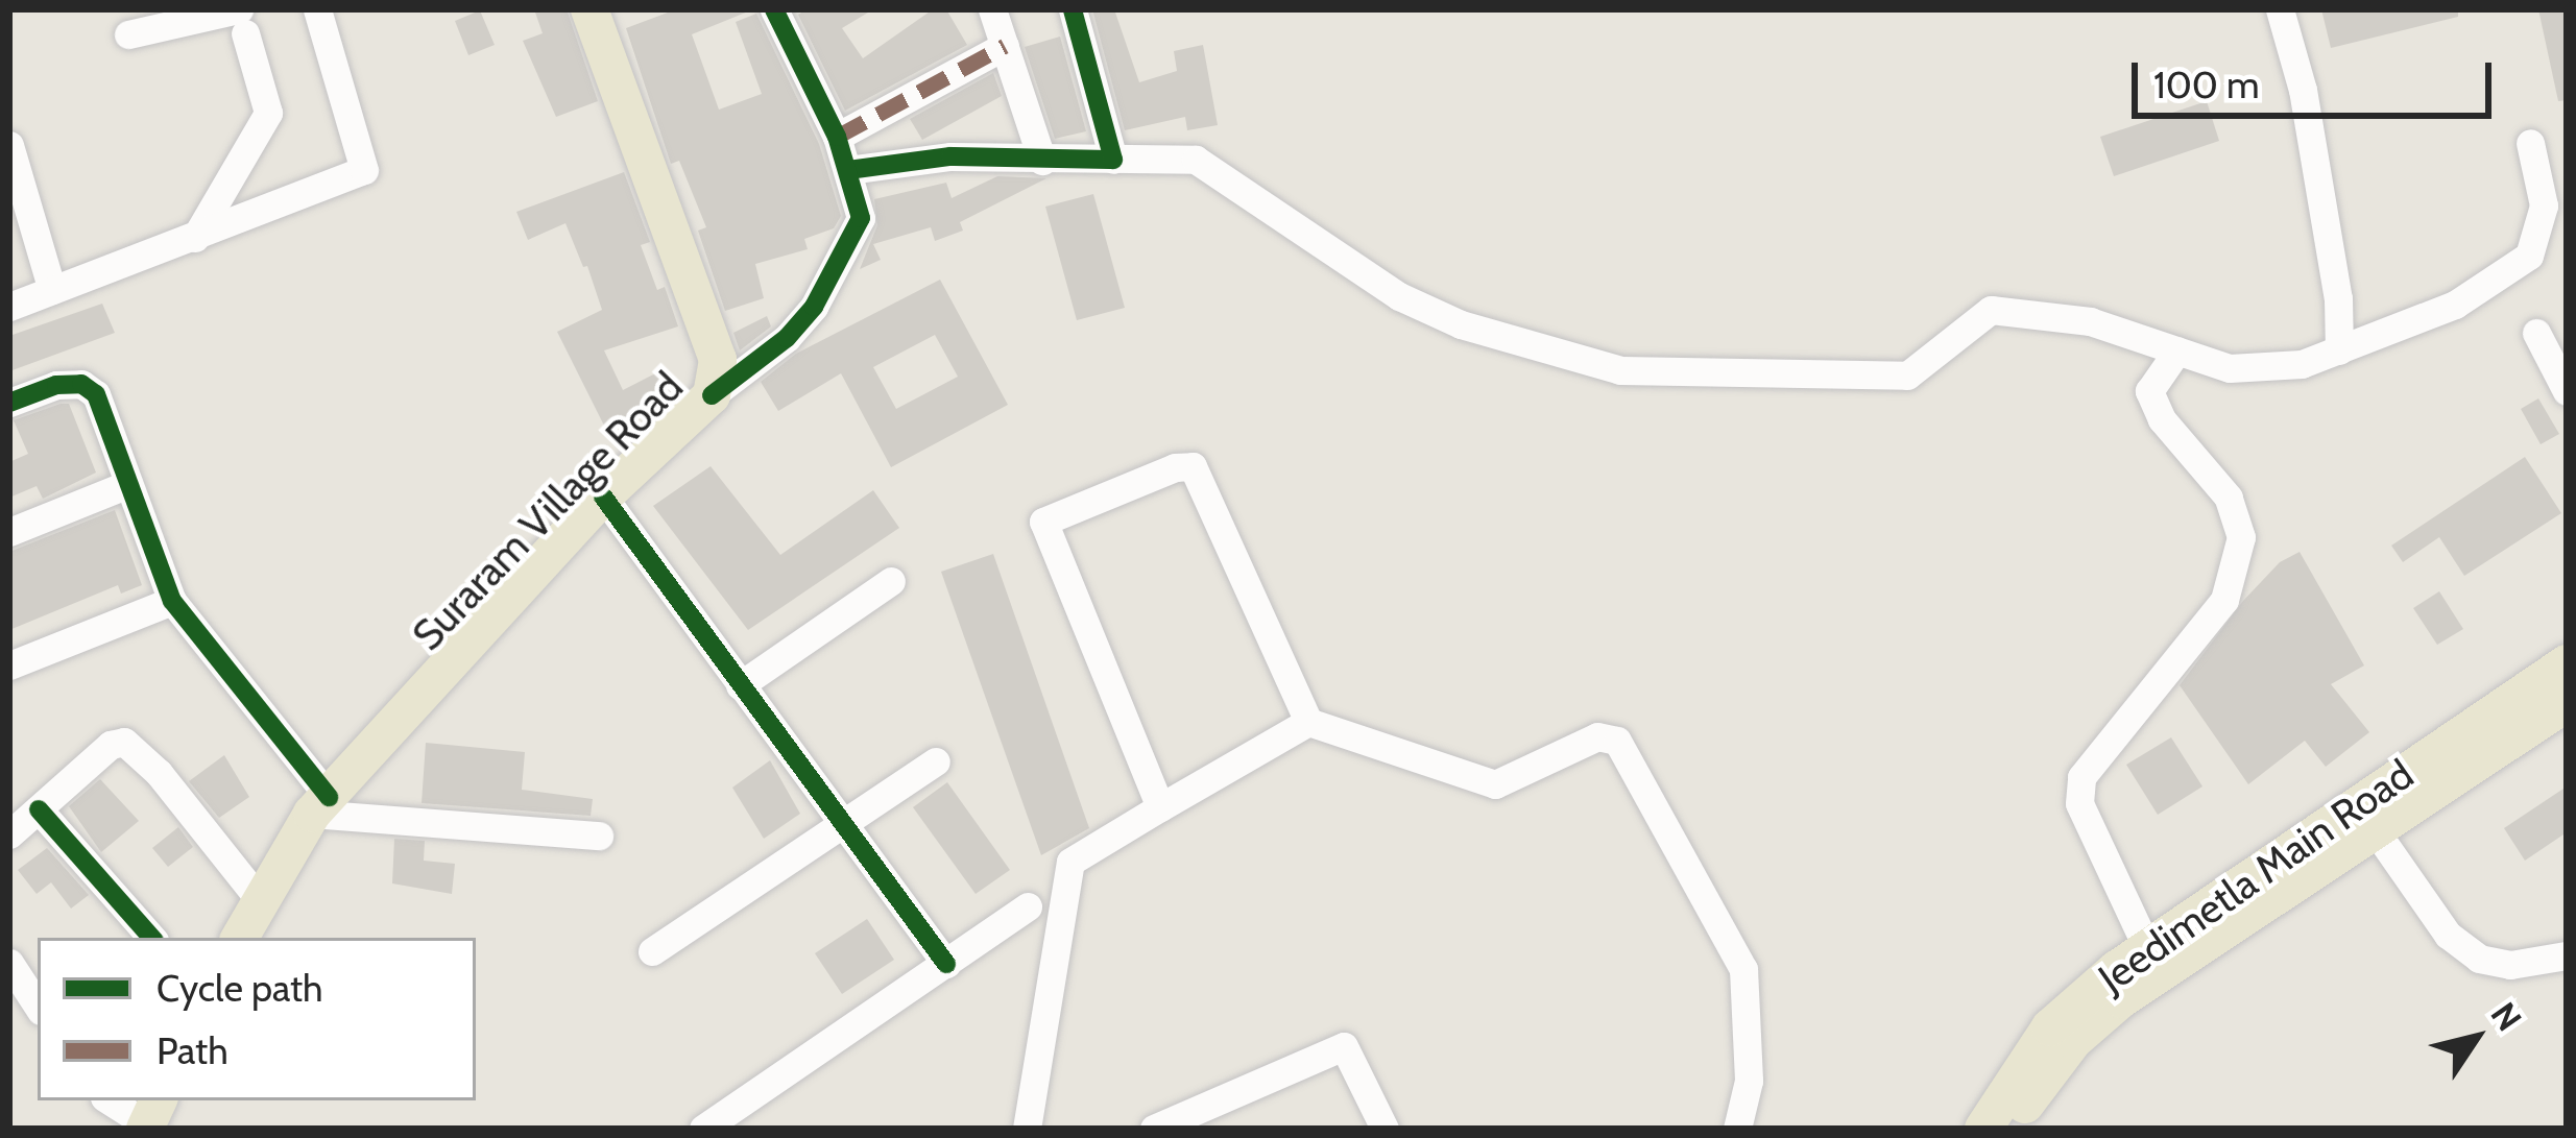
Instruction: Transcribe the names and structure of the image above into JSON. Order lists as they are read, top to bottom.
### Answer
{
  "streets": {
    "main road": ["Suraram Village Road", "Jeedimetla Main Road"]
  },
  "legend": ["Cycle path", "Path"],
  "scale_bar": "100 m",
  "north": "top right"
}
